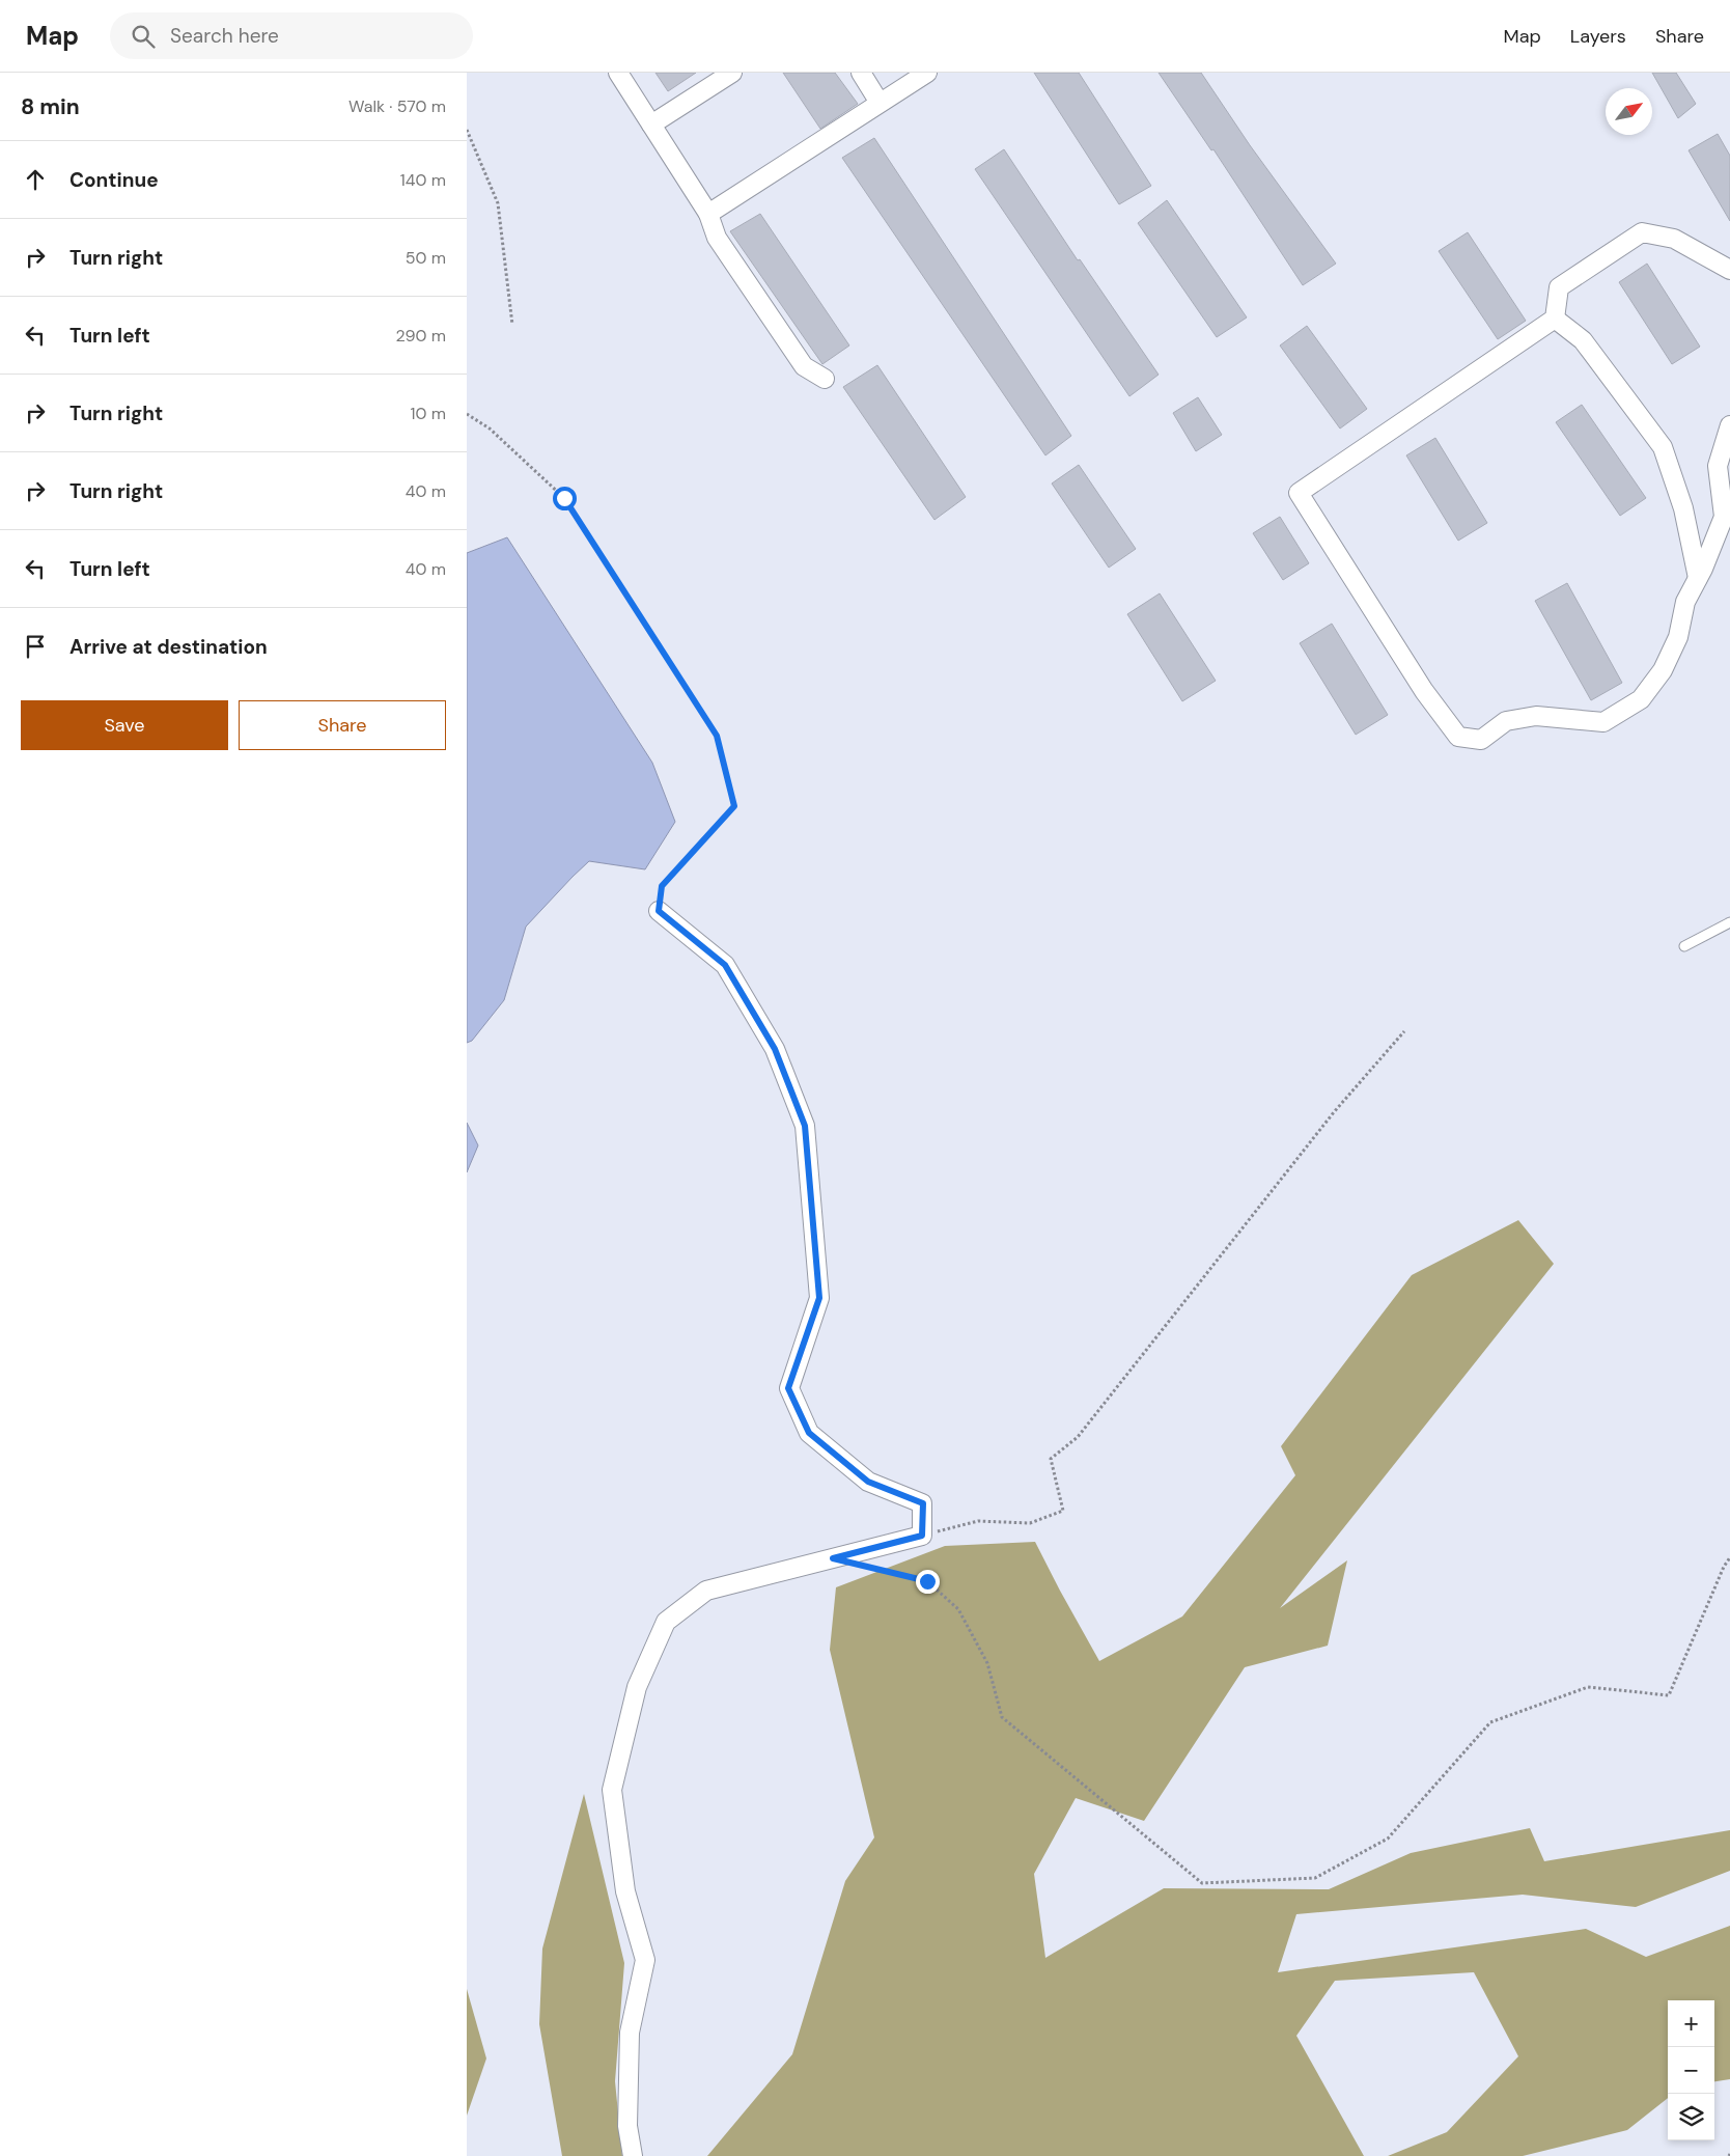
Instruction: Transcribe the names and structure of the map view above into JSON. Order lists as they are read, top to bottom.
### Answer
{
  "north": "top right",
  "page": {
    "header": "Map",
    "search": "Search here",
    "nav": ["Map", "Layers", "Share"],
    "heading": ["8 min", "Walk · 570 m"],
    "list": [
      ["Continue", "140 m"],
      ["Turn right", "50 m"],
      ["Turn left", "290 m"],
      ["Turn right", "10 m"],
      ["Turn right", "40 m"],
      ["Turn left", "40 m"],
      "Arrive at destination"
    ],
    "buttons": ["Save", "Share"],
    "map_buttons": ["+", "−"]
  }
}
